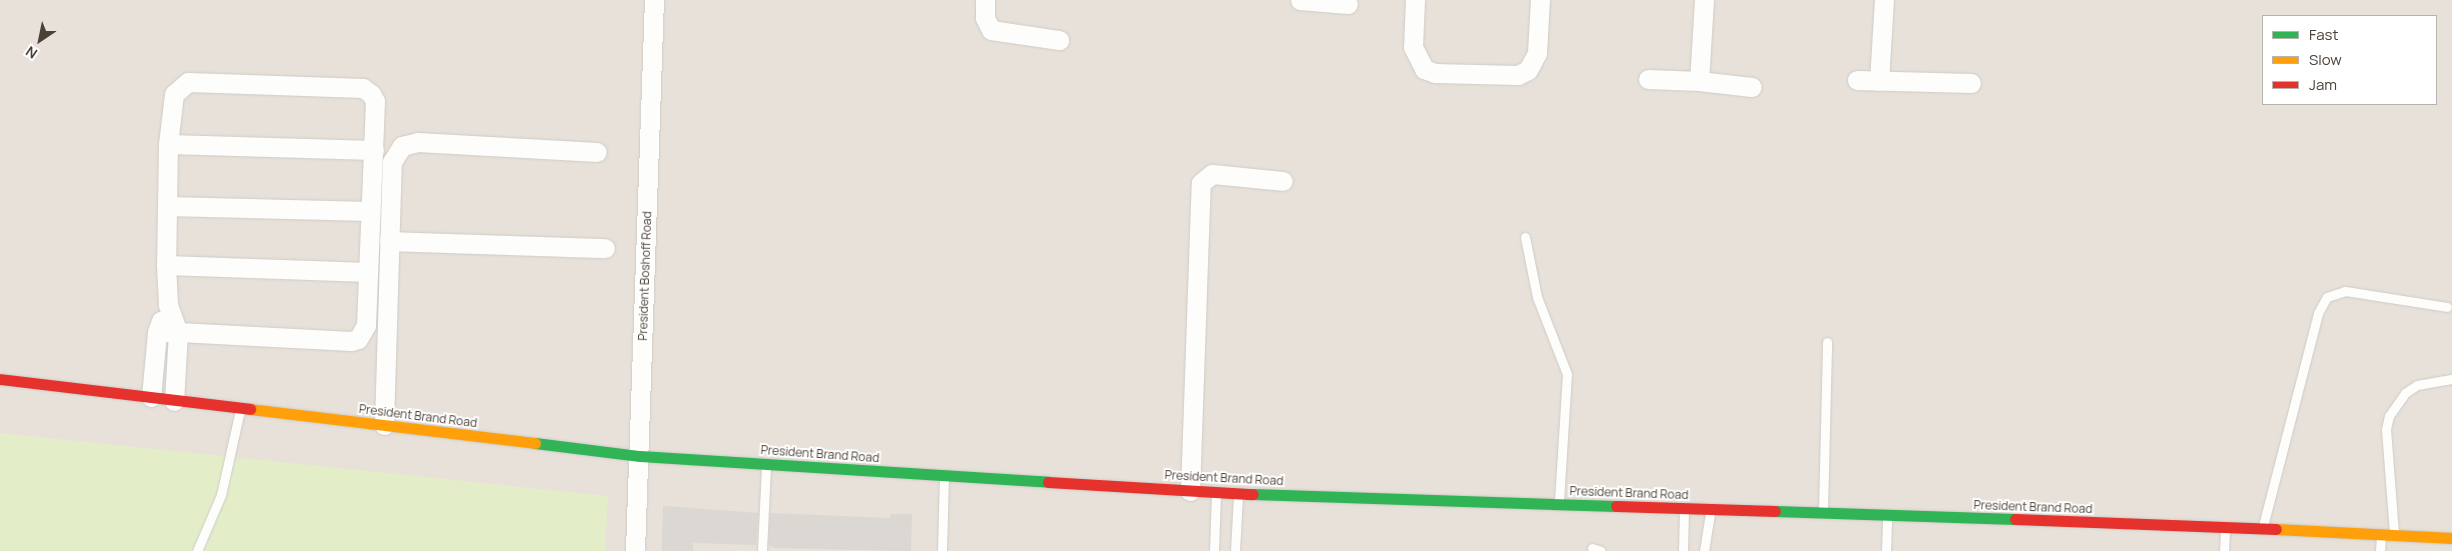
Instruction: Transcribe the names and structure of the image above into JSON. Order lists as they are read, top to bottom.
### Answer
{
  "streets": {
    "street": ["President Boshoff Road", "President Brand Road"]
  },
  "crossings": [
    ["President Boshoff Road", "President Brand Road"]
  ],
  "legend": ["Fast", "Slow", "Jam"],
  "north": "bottom left"
}
